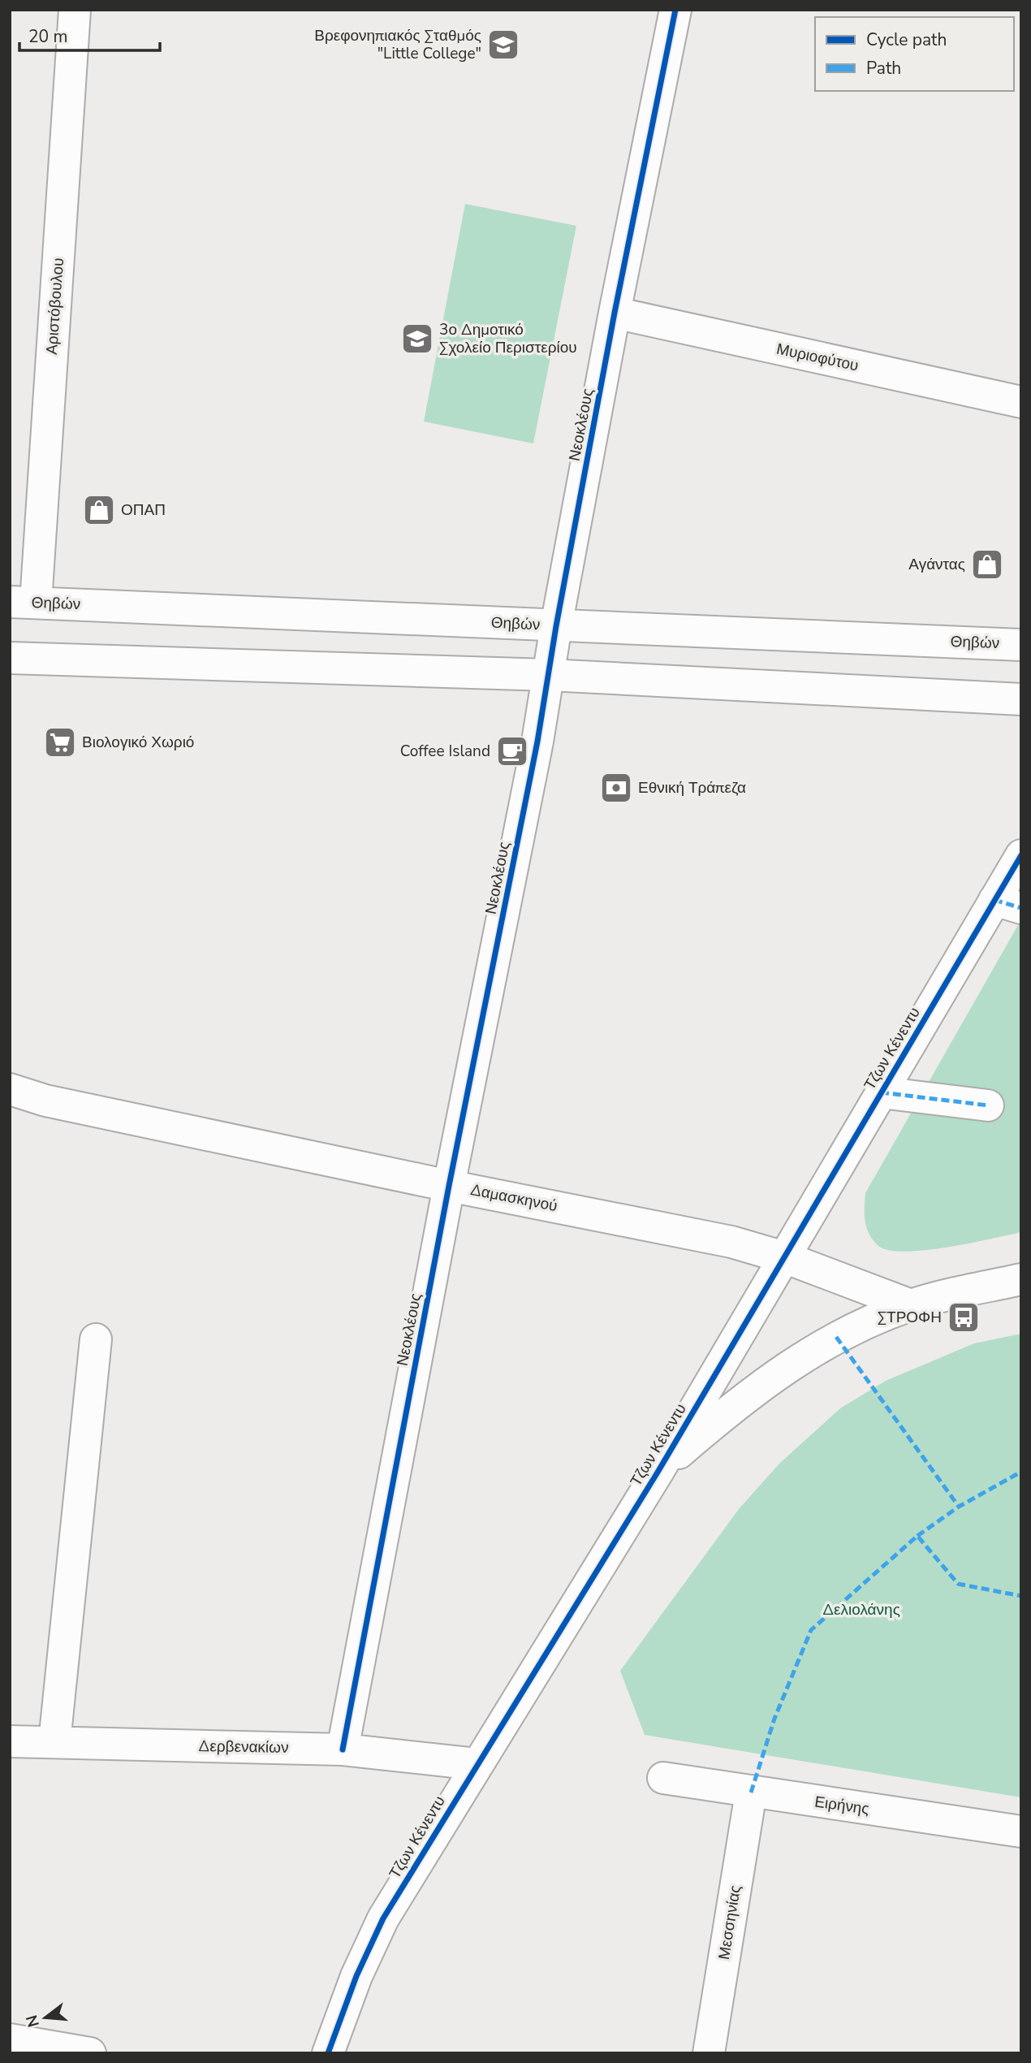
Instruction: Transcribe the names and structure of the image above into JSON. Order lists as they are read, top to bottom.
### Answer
{
  "streets": {
    "street": [
      "Αριστόβουλου",
      "Μυριοφύτου",
      "Νεοκλέους",
      "Θηβών",
      "Τζων Κένεντυ",
      "Δαμασκηνού",
      "Δερβενακίων",
      "Ειρήνης",
      "Μεσσηνίας"
    ]
  },
  "crossings": [
    ["Αριστόβουλου", "Θηβών"],
    ["Μυριοφύτου", "Νεοκλέους"],
    ["Νεοκλέους", "Θηβών"],
    ["Νεοκλέους", "Δαμασκηνού"],
    ["Νεοκλέους", "Δερβενακίων"],
    ["Τζων Κένεντυ", "Δαμασκηνού"],
    ["Τζων Κένεντυ", "Δερβενακίων"],
    ["Ειρήνης", "Μεσσηνίας"]
  ],
  "parks": ["Δελιολάνης"],
  "places": {
    "school or university": ["Βρεφονηπιακός Σταθμός \"Little College\"", "3ο Δημοτικό Σχολείο Περιστερίου"],
    "shop": ["ΟΠΑΠ", "Αγάντας"],
    "supermarket": ["Βιολογικό Χωριό"],
    "cafe": ["Coffee Island"],
    "bank": ["Εθνική Τράπεζα"],
    "bus stop": ["ΣΤΡΟΦΗ"]
  },
  "legend": ["Cycle path", "Path"],
  "scale_bar": "20 m",
  "north": "left"
}
